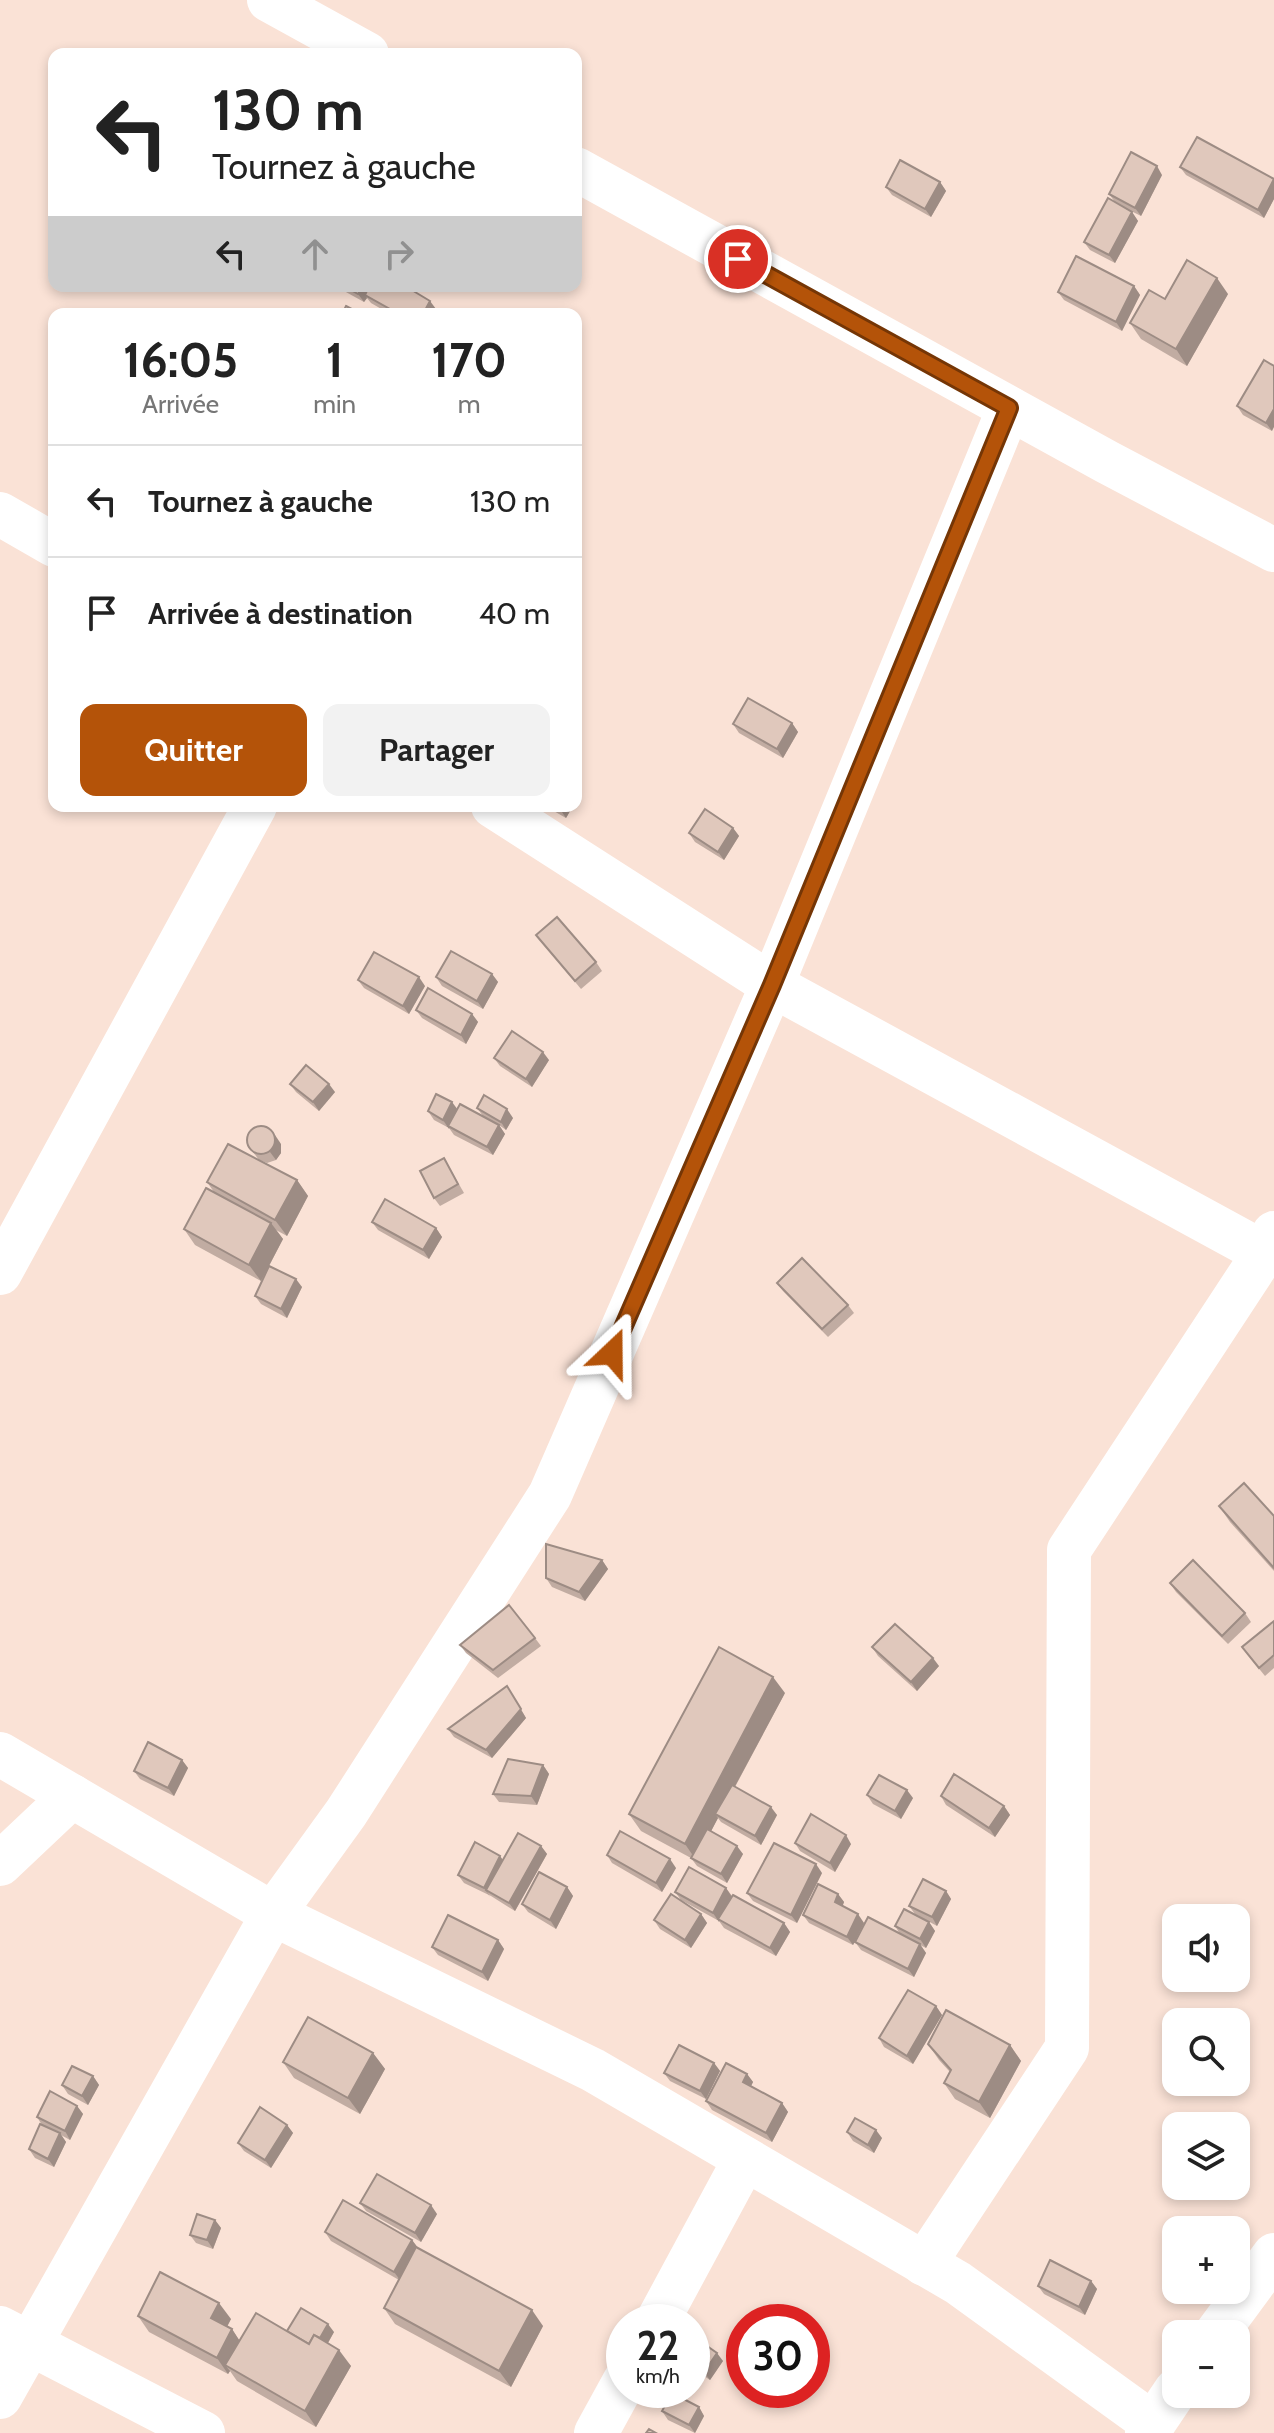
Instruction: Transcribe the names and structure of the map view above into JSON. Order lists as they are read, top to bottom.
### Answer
{
  "page": {
    "turn": ["130 m", "Tournez à gauche"],
    "eta": [
      "16:05",
      "Arrivée",
      "1",
      "min",
      "170",
      "m"
    ],
    "list": [
      {
        "name": "Tournez à gauche",
        "value": "130 m"
      },
      {
        "name": "Arrivée à destination",
        "value": "40 m"
      }
    ],
    "buttons": ["Quitter", "Partager"],
    "map_buttons": ["+", "−"],
    "speed": "22 km/h",
    "limit": "30"
  }
}
